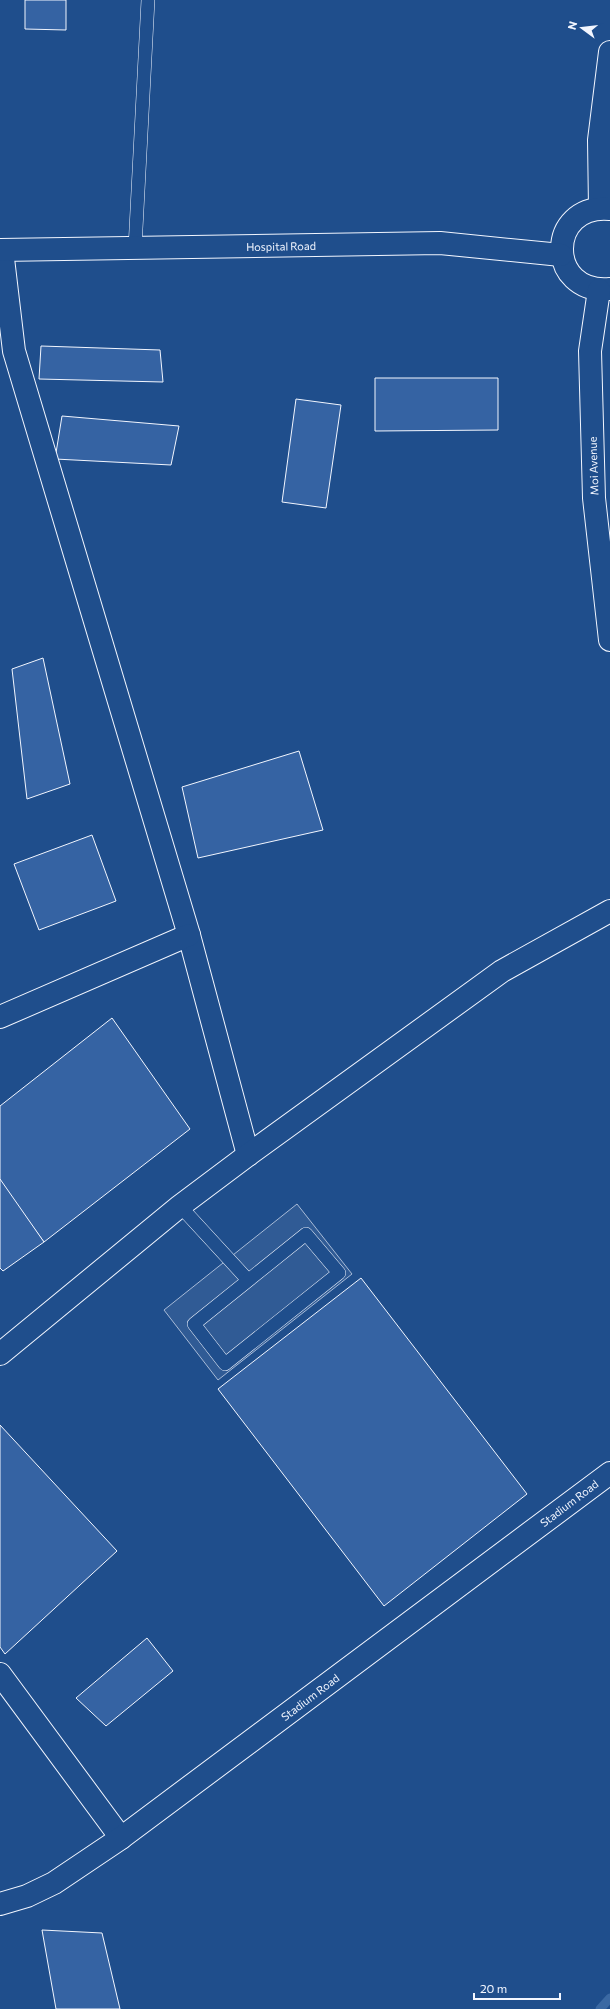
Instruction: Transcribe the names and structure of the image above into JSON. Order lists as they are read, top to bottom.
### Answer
{
  "streets": {
    "main road": ["Hospital Road", "Moi Avenue", "Stadium Road"]
  },
  "scale_bar": "20 m",
  "north": "left"
}
